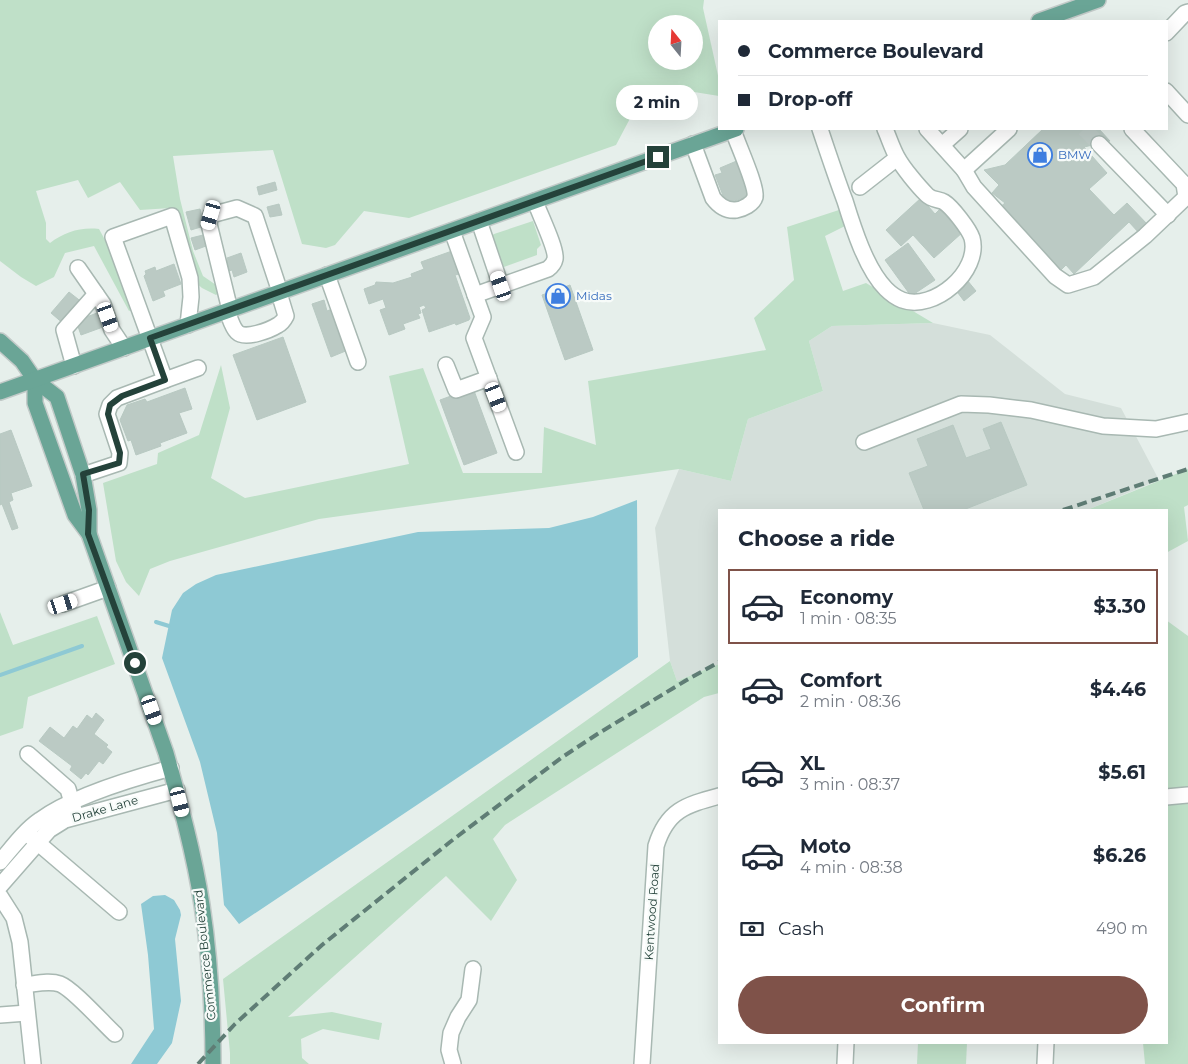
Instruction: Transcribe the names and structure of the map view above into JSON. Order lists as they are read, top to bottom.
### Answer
{
  "streets": {
    "main road": ["Commerce Boulevard"],
    "street": ["Drake Lane", "Kentwood Road"]
  },
  "crossings": [
    ["Drake Lane", "Commerce Boulevard"]
  ],
  "places": {
    "shop": ["BMW", "Midas"]
  },
  "north": "top",
  "page": {
    "banner": ["Commerce Boulevard", "Drop-off"],
    "bubble": "2 min",
    "heading": "Choose a ride",
    "list": [
      {
        "name": "Economy",
        "note": "1 min · 08:35",
        "value": "$3.30"
      },
      {
        "name": "Comfort",
        "note": "2 min · 08:36",
        "value": "$4.46"
      },
      {
        "name": "XL",
        "note": "3 min · 08:37",
        "value": "$5.61"
      },
      {
        "name": "Moto",
        "note": "4 min · 08:38",
        "value": "$6.26"
      }
    ],
    "pay": ["Cash", "490 m"],
    "buttons": "Confirm"
  }
}
